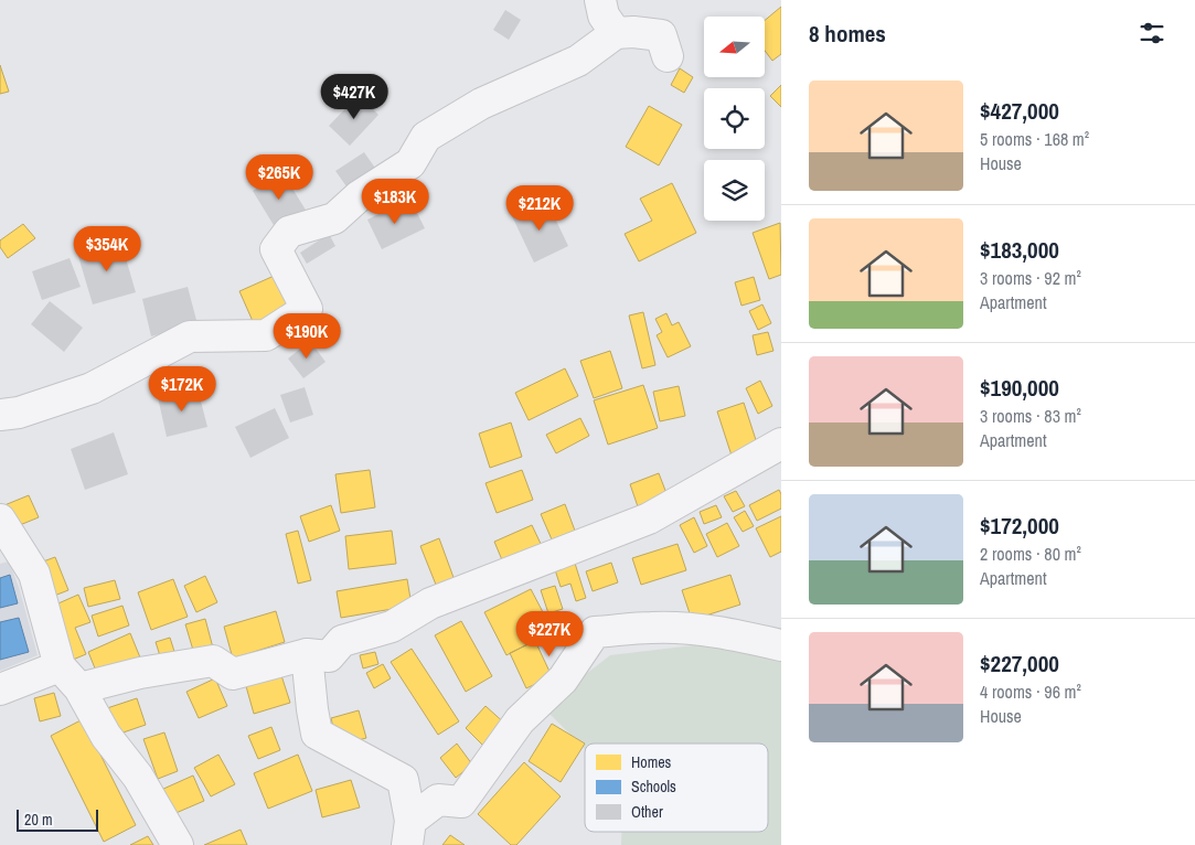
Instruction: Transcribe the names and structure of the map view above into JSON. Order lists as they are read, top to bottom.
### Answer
{
  "legend": ["Homes", "Schools", "Other"],
  "scale_bar": "20 m",
  "north": "left",
  "page": {
    "heading": "8 homes",
    "list": [
      {
        "name": "$427,000",
        "note": "5 rooms · 168 m² · House"
      },
      {
        "name": "$183,000",
        "note": "3 rooms · 92 m² · Apartment"
      },
      {
        "name": "$190,000",
        "note": "3 rooms · 83 m² · Apartment"
      },
      {
        "name": "$172,000",
        "note": "2 rooms · 80 m² · Apartment"
      },
      {
        "name": "$227,000",
        "note": "4 rooms · 96 m² · House"
      }
    ],
    "price": [
      "$427K",
      "$265K",
      "$183K",
      "$212K",
      "$354K",
      "$190K",
      "$172K",
      "$227K"
    ],
    "scale": "20 m"
  }
}
